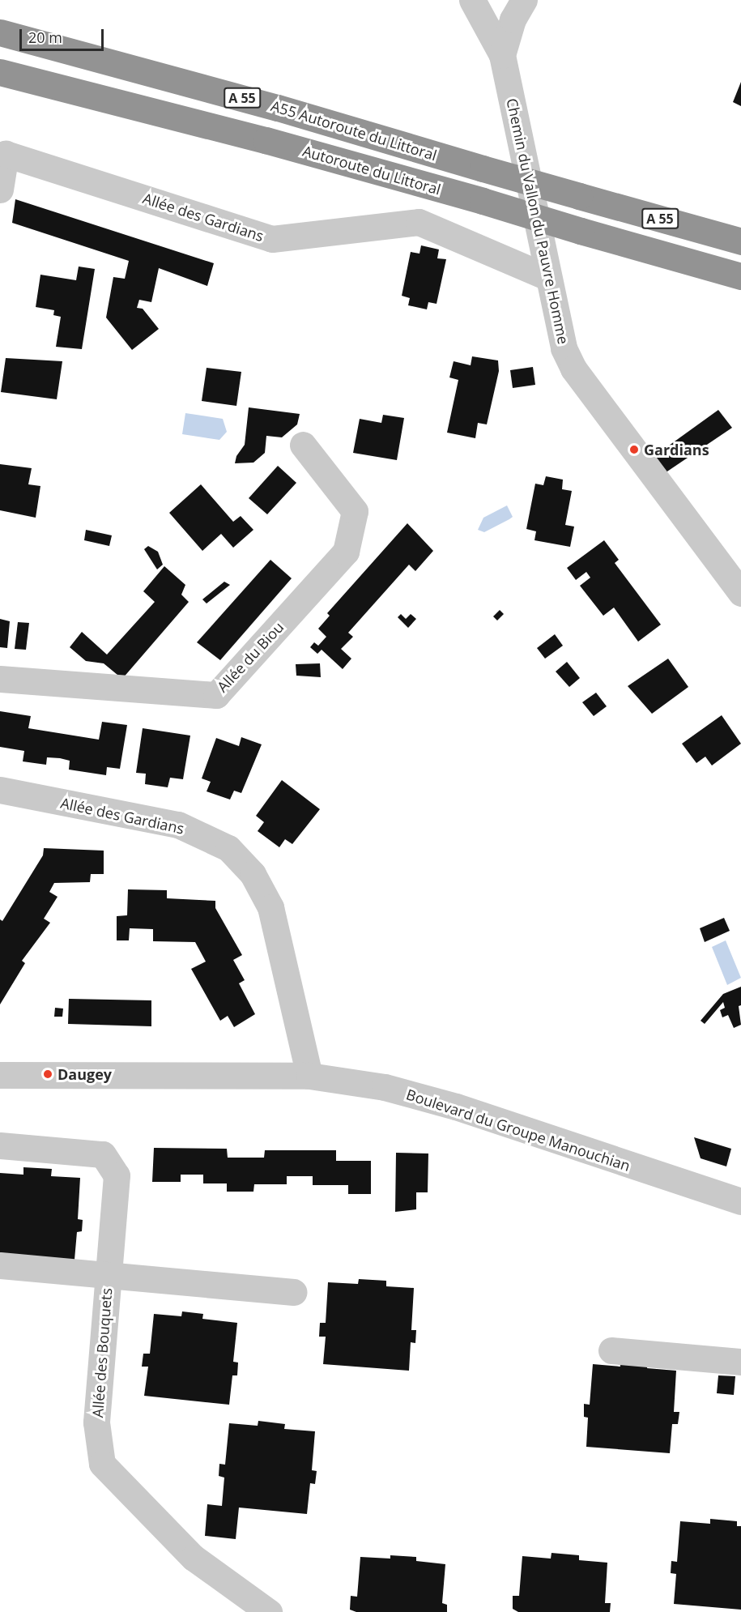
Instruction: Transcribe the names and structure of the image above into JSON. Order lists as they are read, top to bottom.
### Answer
{
  "streets": {
    "highway": ["A 55", "A55 Autoroute du Littoral", "Autoroute du Littoral"],
    "street": [
      "Allée des Gardians",
      "Chemin du Vallon du Pauvre Homme",
      "Allée du Biou",
      "Boulevard du Groupe Manouchian",
      "Allée des Bouquets"
    ]
  },
  "crossings": [
    ["Allée des Gardians", "Chemin du Vallon du Pauvre Homme"],
    ["Allée des Gardians", "Boulevard du Groupe Manouchian"]
  ],
  "places": ["Gardians", "Daugey"],
  "scale_bar": "20 m"
}
